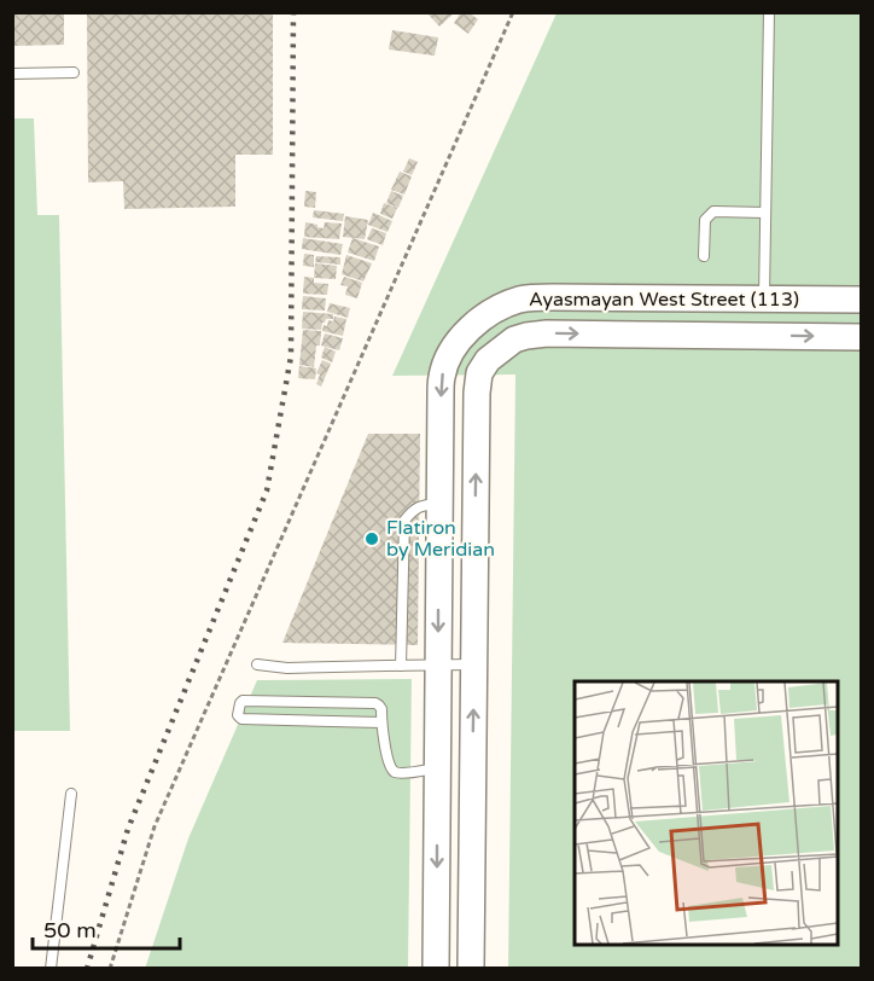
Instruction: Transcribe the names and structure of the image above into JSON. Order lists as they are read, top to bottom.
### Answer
{
  "streets": {
    "street": ["Ayasmayan West Street (113)"]
  },
  "places": ["Flatiron by Meridian"],
  "scale_bar": "50 m"
}
